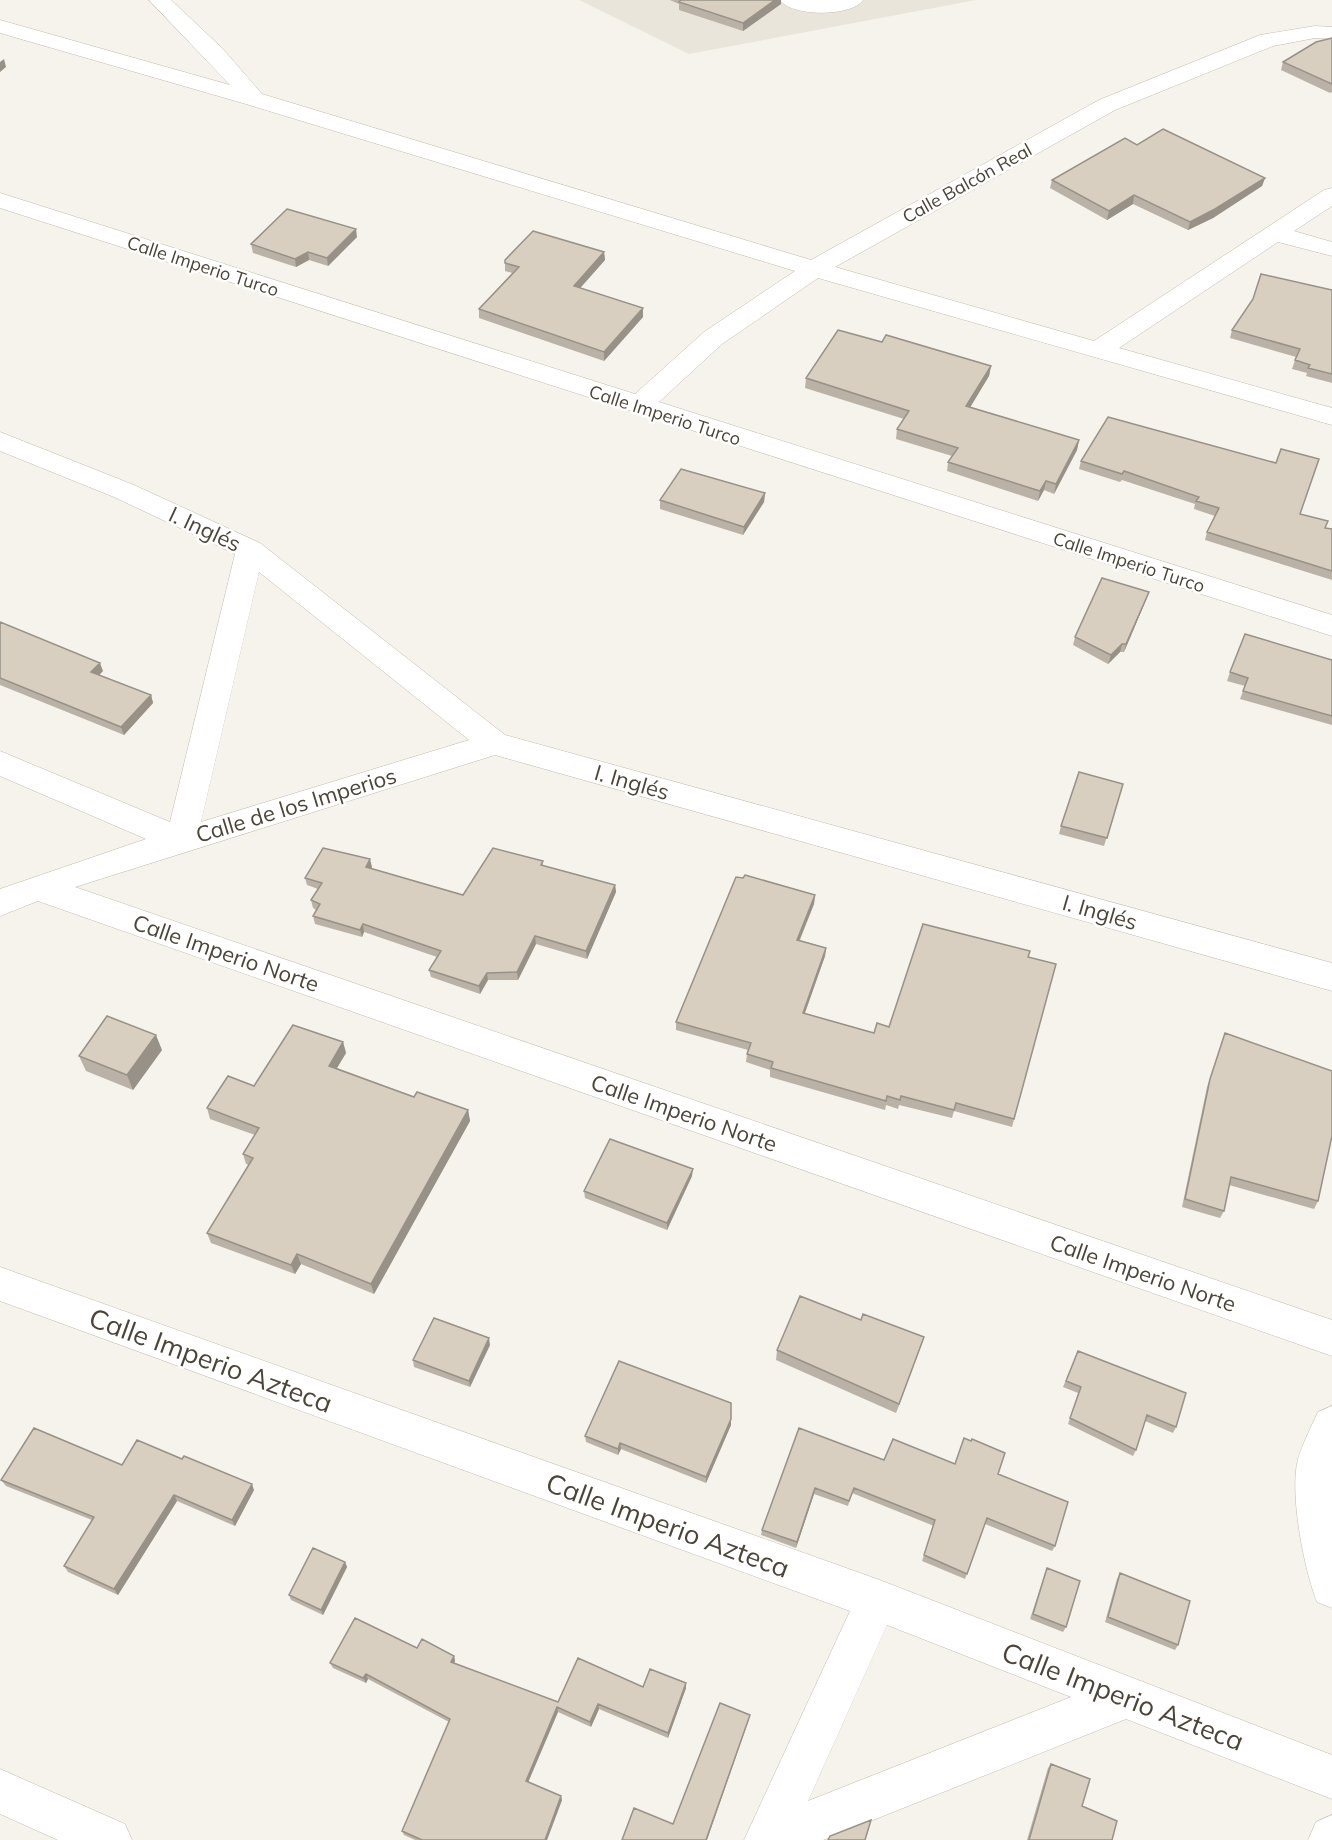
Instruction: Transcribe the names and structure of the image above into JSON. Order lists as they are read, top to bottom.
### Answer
{
  "streets": {
    "street": [
      "Calle Balcón Real",
      "Calle Imperio Turco",
      "I. Inglés",
      "Calle de los Imperios",
      "Calle Imperio Norte",
      "Calle Imperio Azteca"
    ]
  },
  "crossings": [
    ["Calle Balcón Real", "Calle Imperio Turco"],
    ["I. Inglés", "Calle de los Imperios"]
  ]
}
